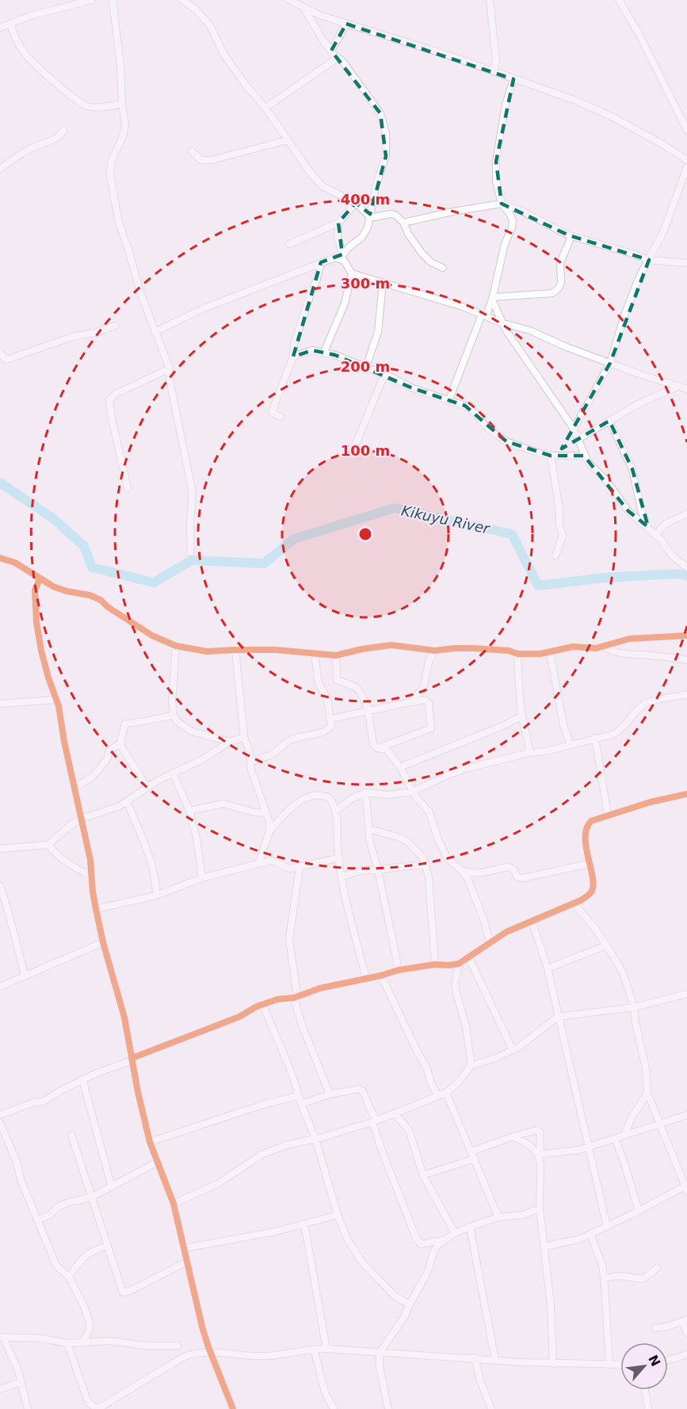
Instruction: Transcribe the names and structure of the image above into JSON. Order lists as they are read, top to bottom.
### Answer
{
  "water": ["Kikuyu River"],
  "north": "top right",
  "rings": [
    "400 m",
    "300 m",
    "200 m",
    "100 m"
  ]
}
